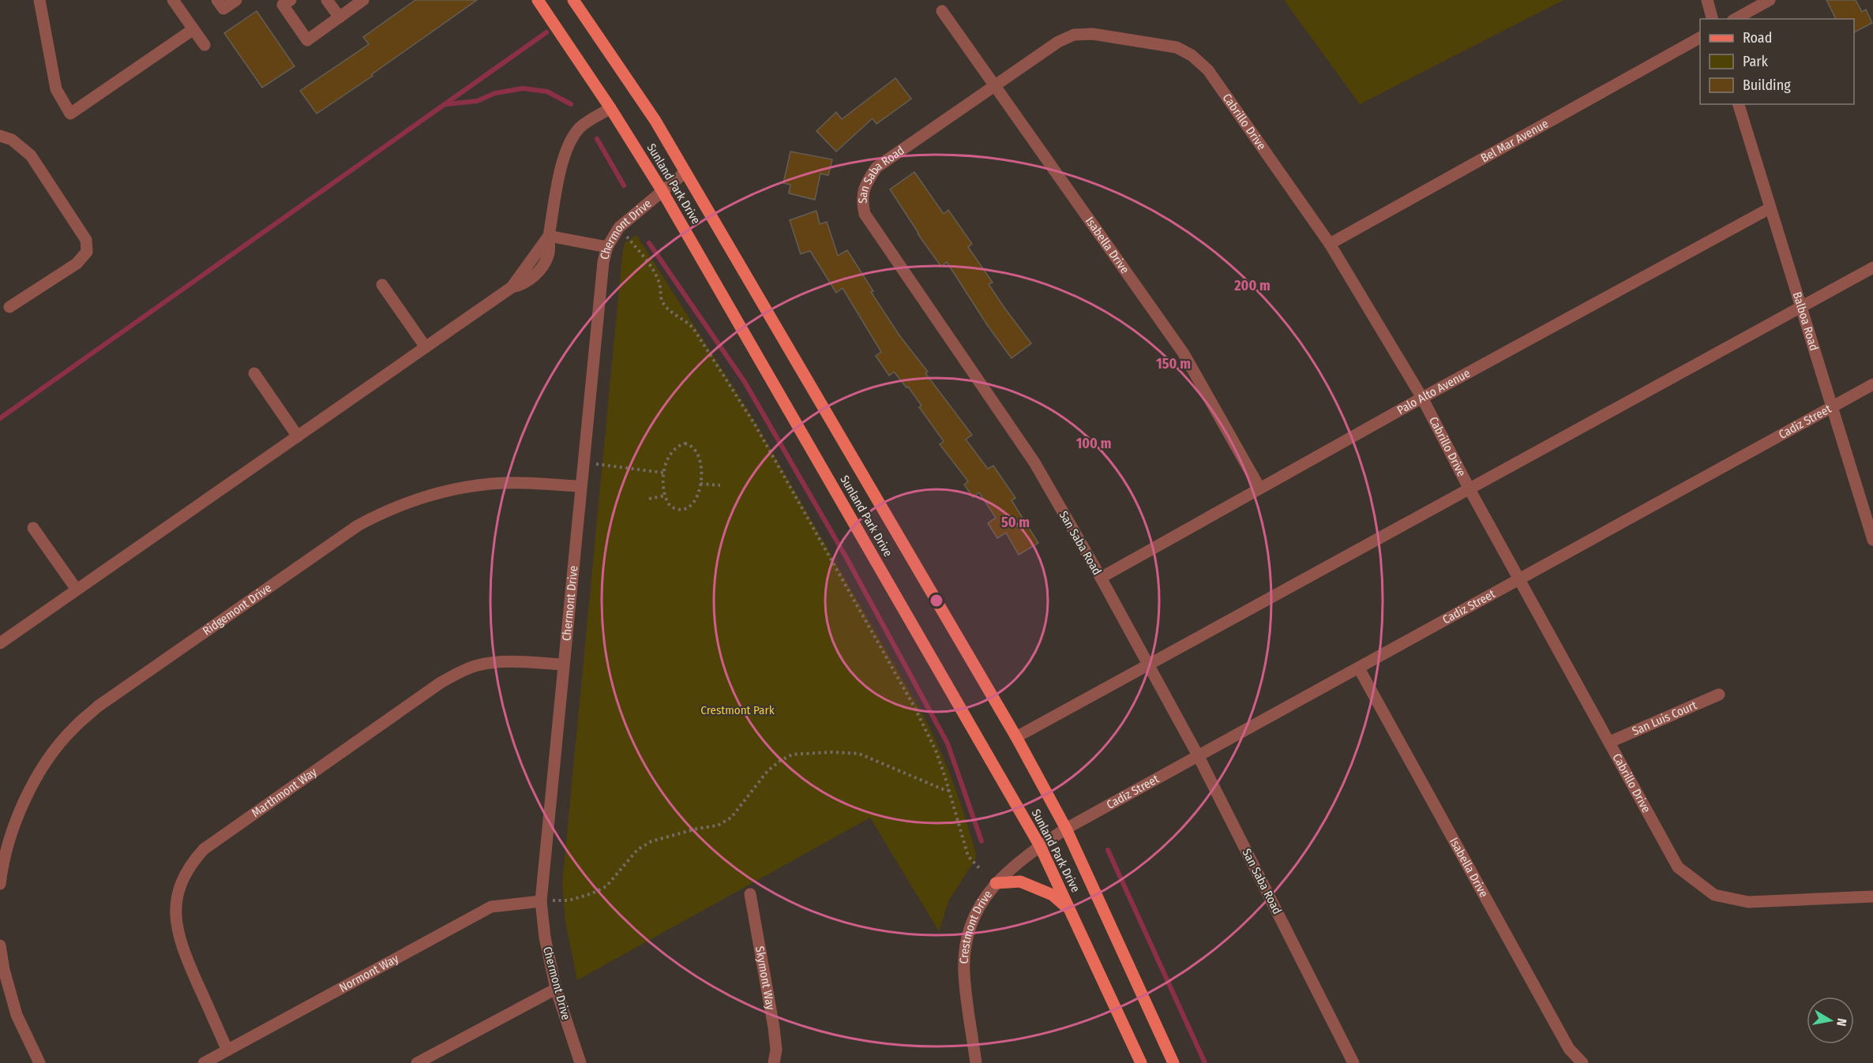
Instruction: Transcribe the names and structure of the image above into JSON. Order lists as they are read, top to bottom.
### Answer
{
  "streets": {
    "main road": ["Sunland Park Drive"],
    "street": [
      "Cabrillo Drive",
      "Bel Mar Avenue",
      "San Saba Road",
      "Chermont Drive",
      "Isabella Drive",
      "Balboa Road",
      "Palo Alto Avenue",
      "Cadiz Street",
      "Ridgemont Drive",
      "San Luis Court",
      "Marthmont Way",
      "Crestmont Drive",
      "Normont Way",
      "Skymont Way"
    ]
  },
  "crossings": [
    ["Cabrillo Drive", "Bel Mar Avenue"],
    ["Cabrillo Drive", "San Saba Road"],
    ["Cabrillo Drive", "Isabella Drive"],
    ["Cabrillo Drive", "Palo Alto Avenue"],
    ["Cabrillo Drive", "Cadiz Street"],
    ["Cabrillo Drive", "San Luis Court"],
    ["San Saba Road", "Isabella Drive"],
    ["San Saba Road", "Palo Alto Avenue"],
    ["San Saba Road", "Cadiz Street"],
    ["Sunland Park Drive", "Chermont Drive"],
    ["Sunland Park Drive", "Cadiz Street"],
    ["Sunland Park Drive", "Crestmont Drive"],
    ["Chermont Drive", "Ridgemont Drive"],
    ["Chermont Drive", "Marthmont Way"],
    ["Chermont Drive", "Normont Way"],
    ["Isabella Drive", "Palo Alto Avenue"],
    ["Isabella Drive", "Cadiz Street"],
    ["Balboa Road", "Palo Alto Avenue"],
    ["Balboa Road", "Cadiz Street"],
    ["Cadiz Street", "Crestmont Drive"],
    ["Marthmont Way", "Normont Way"]
  ],
  "parks": ["Crestmont Park"],
  "legend": ["Road", "Park", "Building"],
  "north": "right",
  "rings": [
    "200 m",
    "150 m",
    "100 m",
    "50 m"
  ]
}
